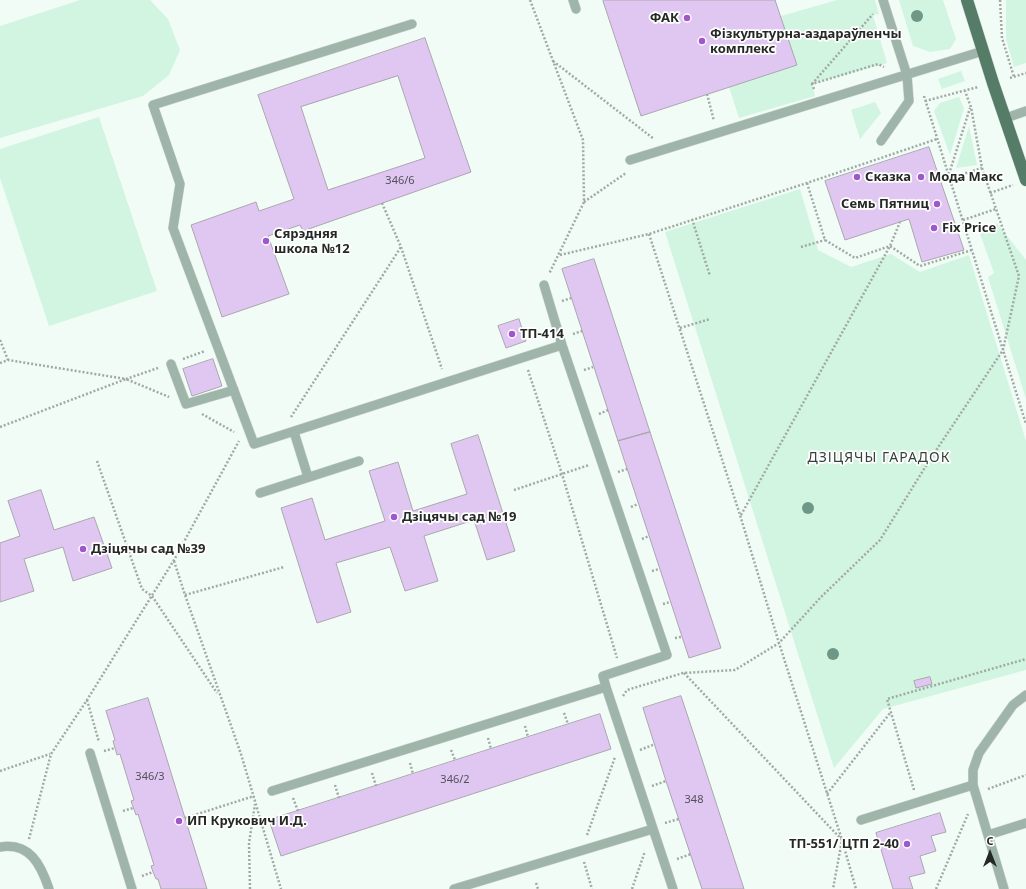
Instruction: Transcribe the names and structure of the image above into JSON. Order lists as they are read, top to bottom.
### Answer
{
  "districts": ["ДЗІЦЯЧЫ ГАРАДОК"],
  "places": [
    "ФАК",
    "Фізкультурна-аздараўленчы комплекс",
    "Сказка",
    "Мода Макс",
    "Семь Пятниц",
    "Fix Price",
    "Сярэдняя школа №12",
    "ТП-414",
    "Дзіцячы сад №19",
    "Дзіцячы сад №39",
    "ИП Крукович И.Д.",
    "ТП-551/ ЦТП 2-40"
  ],
  "house_numbers": [
    "346/6",
    "346/3",
    "346/2",
    "348"
  ],
  "north": "top"
}
